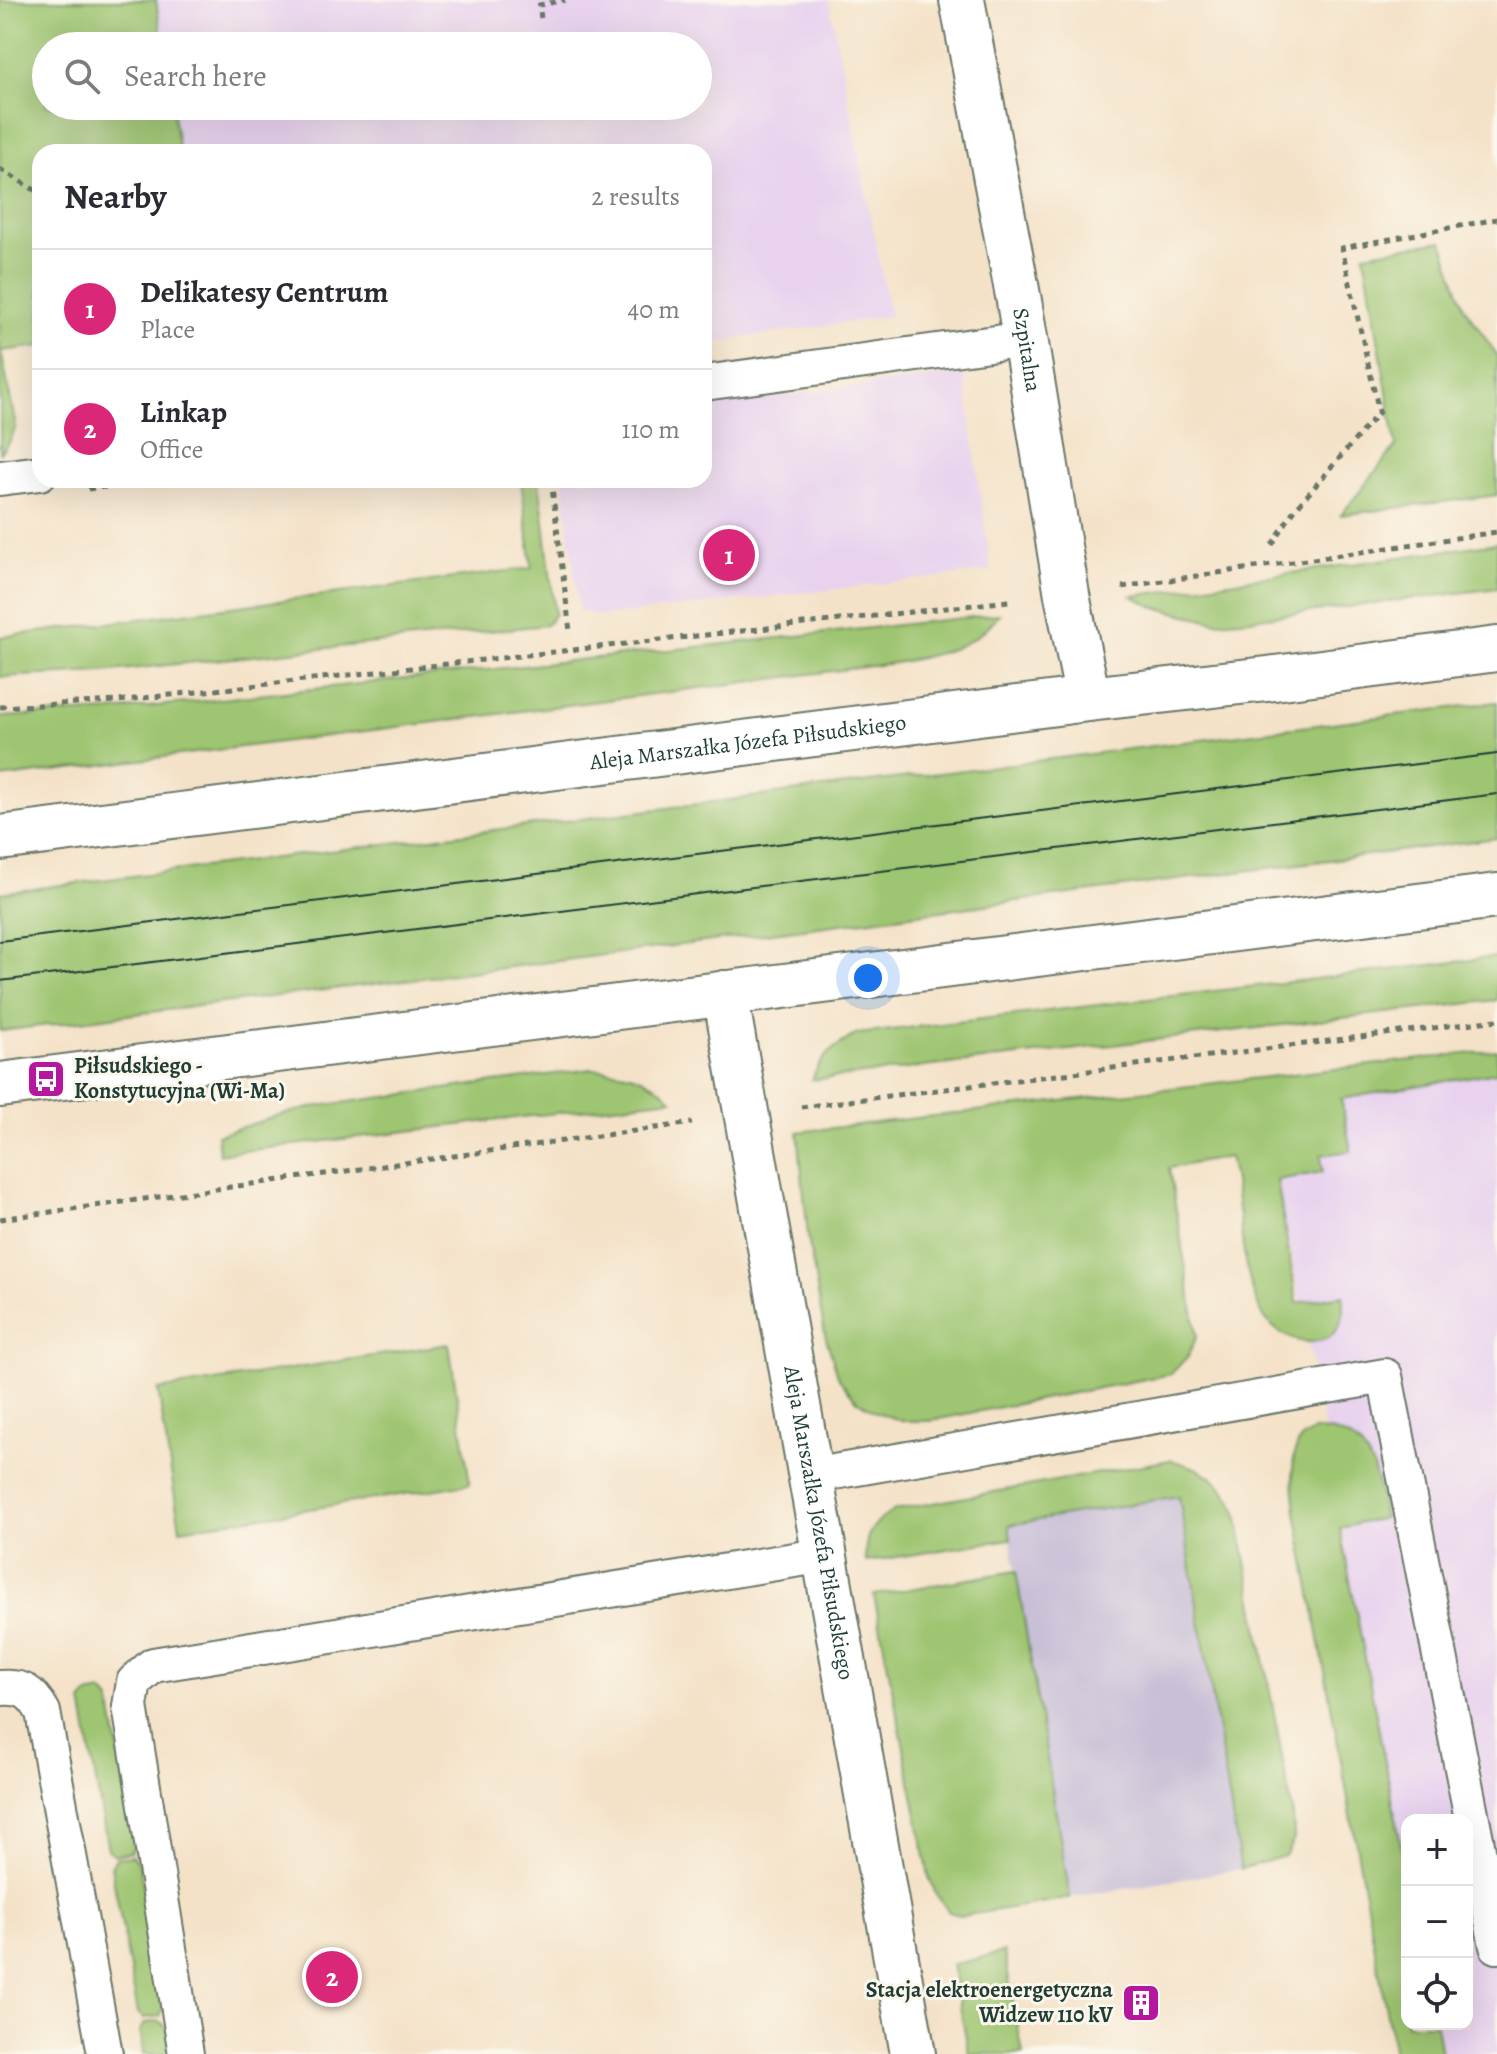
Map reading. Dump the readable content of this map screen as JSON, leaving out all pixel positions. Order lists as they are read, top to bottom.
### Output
{
  "streets": {
    "main road": ["Szpitalna", "Aleja Marszałka Józefa Piłsudskiego"]
  },
  "crossings": [
    ["Szpitalna", "Aleja Marszałka Józefa Piłsudskiego"]
  ],
  "places": {
    "bus stop": ["Piłsudskiego - Konstytucyjna (Wi-Ma)"],
    "building": ["Stacja elektroenergetyczna Widzew 110 kV"]
  },
  "page": {
    "search": "Search here",
    "heading": ["Nearby", "2 results"],
    "list": [
      {
        "mark": "1",
        "name": "Delikatesy Centrum",
        "note": "Place",
        "value": "40 m"
      },
      {
        "mark": "2",
        "name": "Linkap",
        "note": "Office",
        "value": "110 m"
      }
    ],
    "pins": ["1", "2"],
    "map_buttons": ["+", "−"]
  }
}
